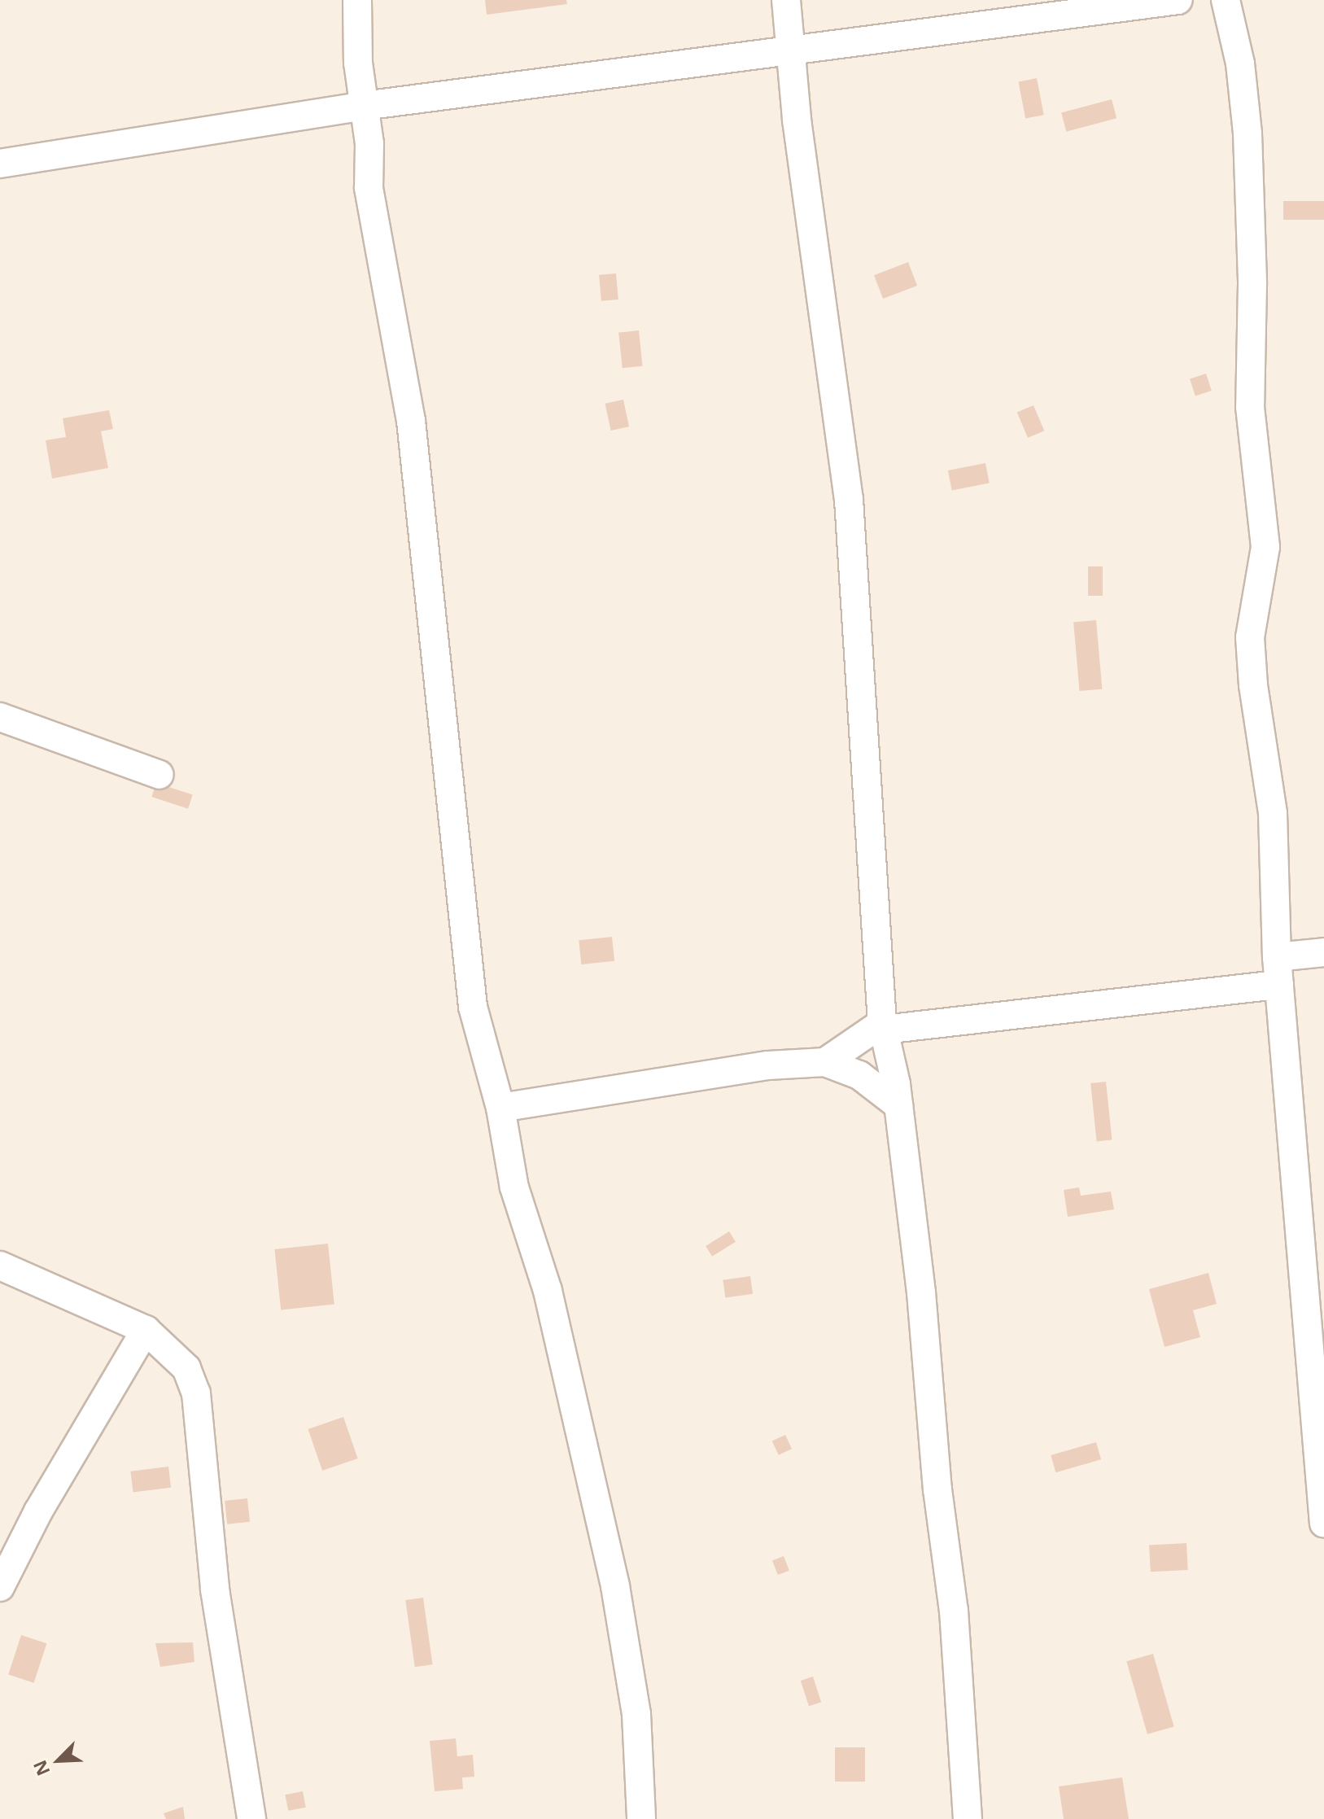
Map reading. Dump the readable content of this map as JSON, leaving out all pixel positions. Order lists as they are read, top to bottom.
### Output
{
  "north": "bottom left"
}
